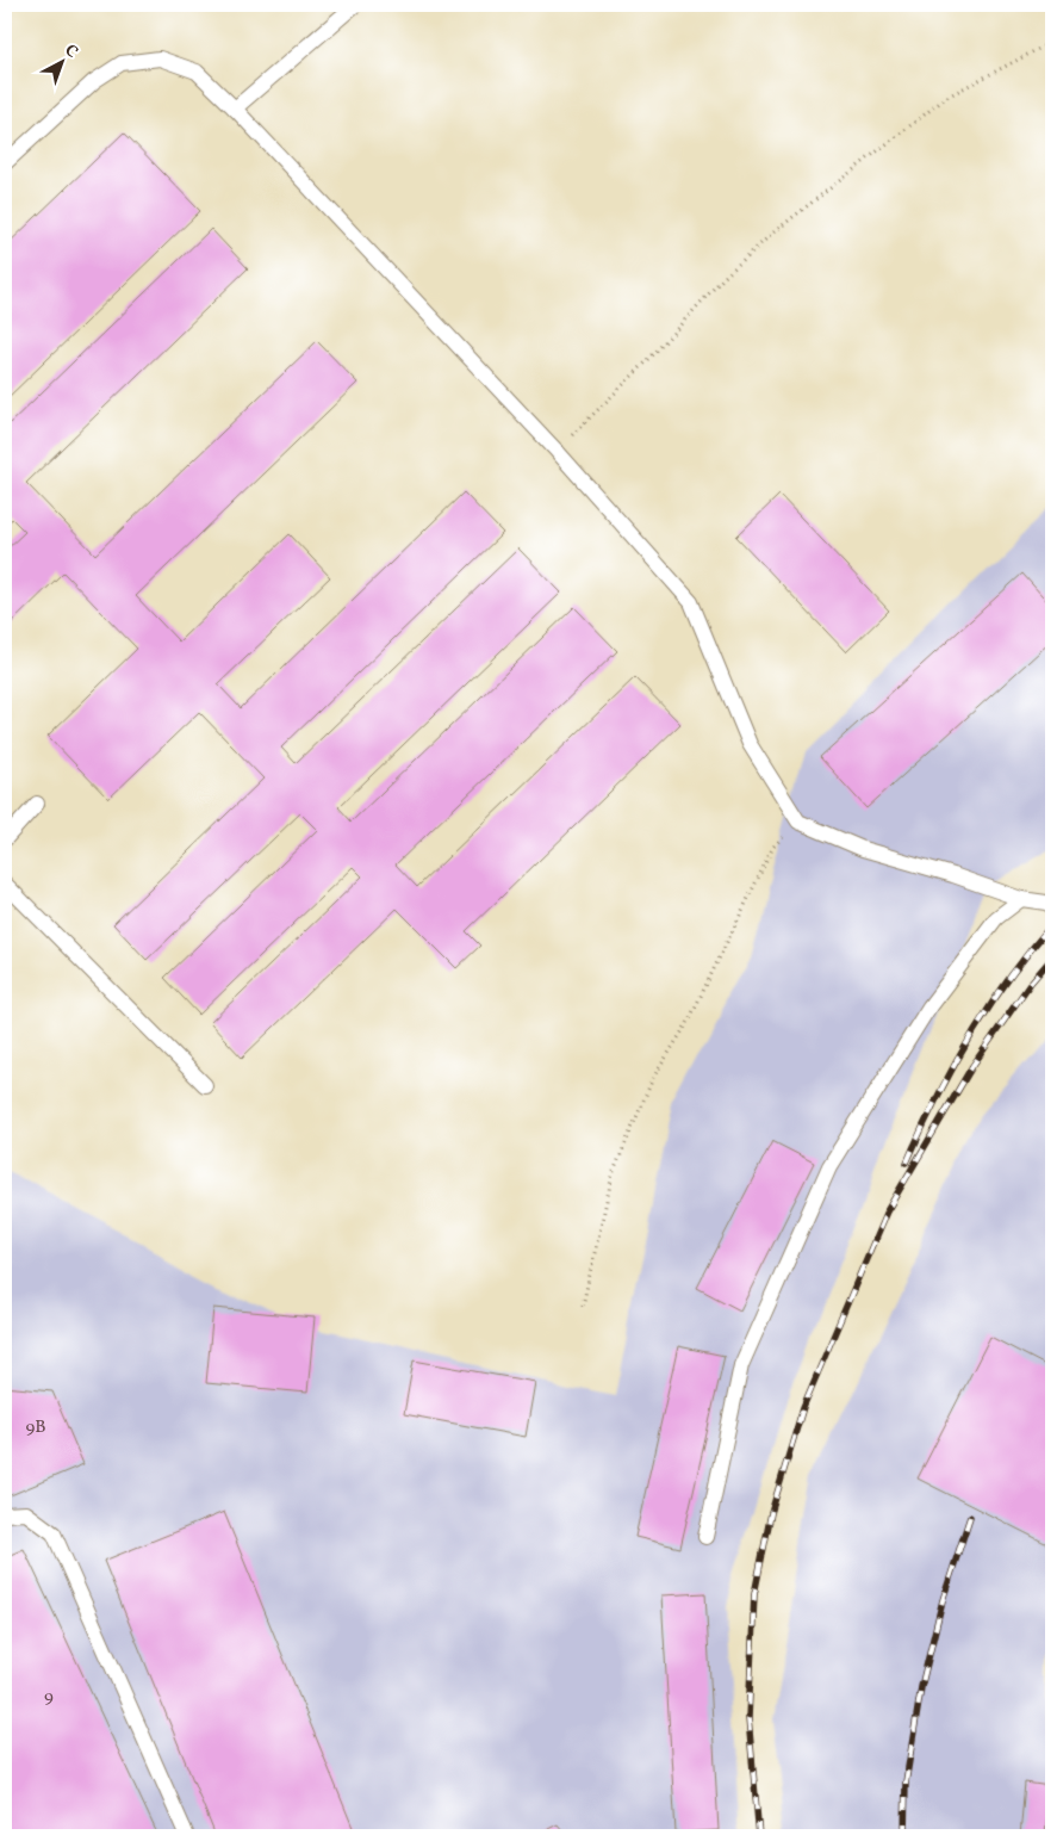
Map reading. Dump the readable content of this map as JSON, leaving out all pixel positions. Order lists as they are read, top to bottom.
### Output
{
  "house_numbers": ["9В", "9"],
  "north": "top right"
}
